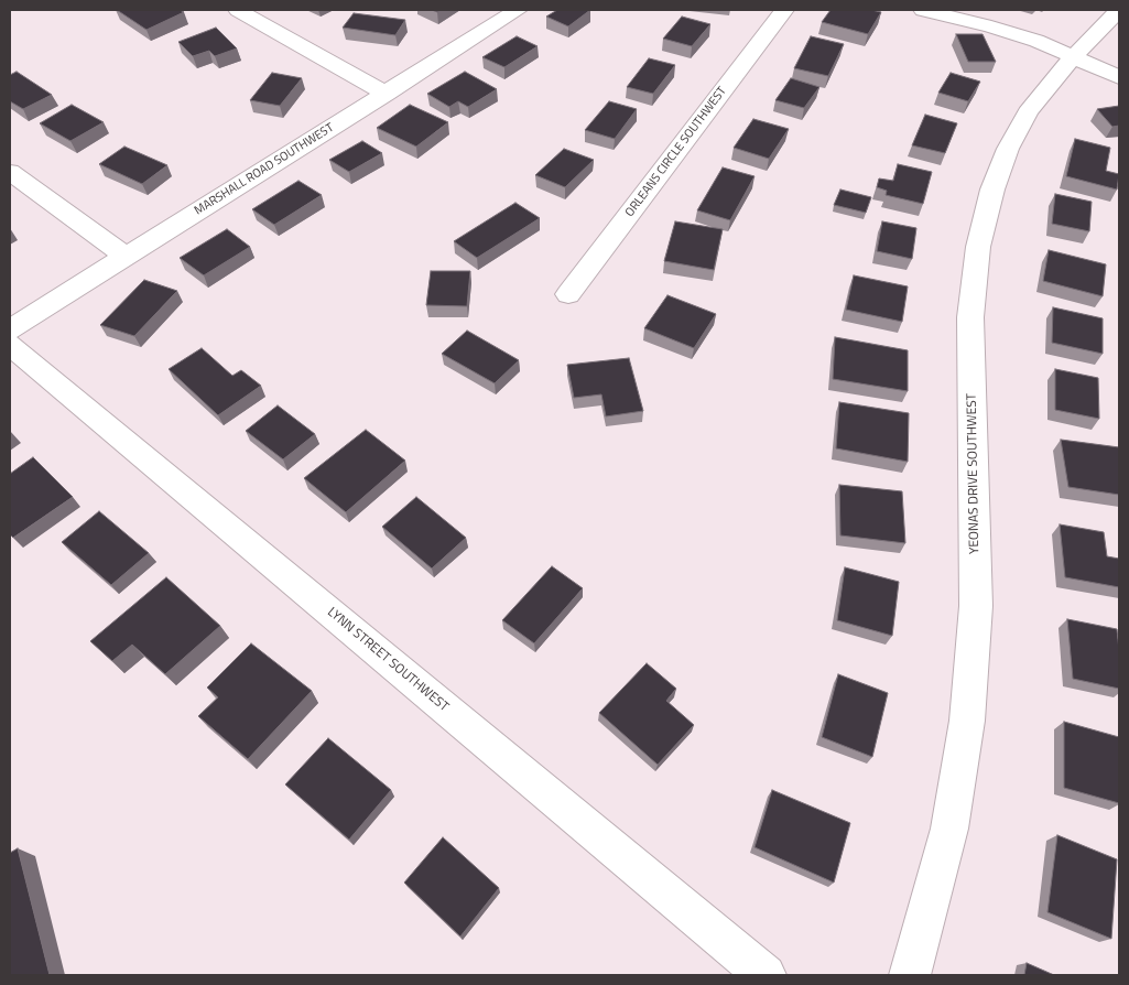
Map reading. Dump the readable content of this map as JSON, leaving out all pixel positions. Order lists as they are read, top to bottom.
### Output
{
  "streets": {
    "street": [
      "ORLEANS CIRCLE SOUTHWEST",
      "MARSHALL ROAD SOUTHWEST",
      "YEONAS DRIVE SOUTHWEST",
      "LYNN STREET SOUTHWEST"
    ]
  }
}
